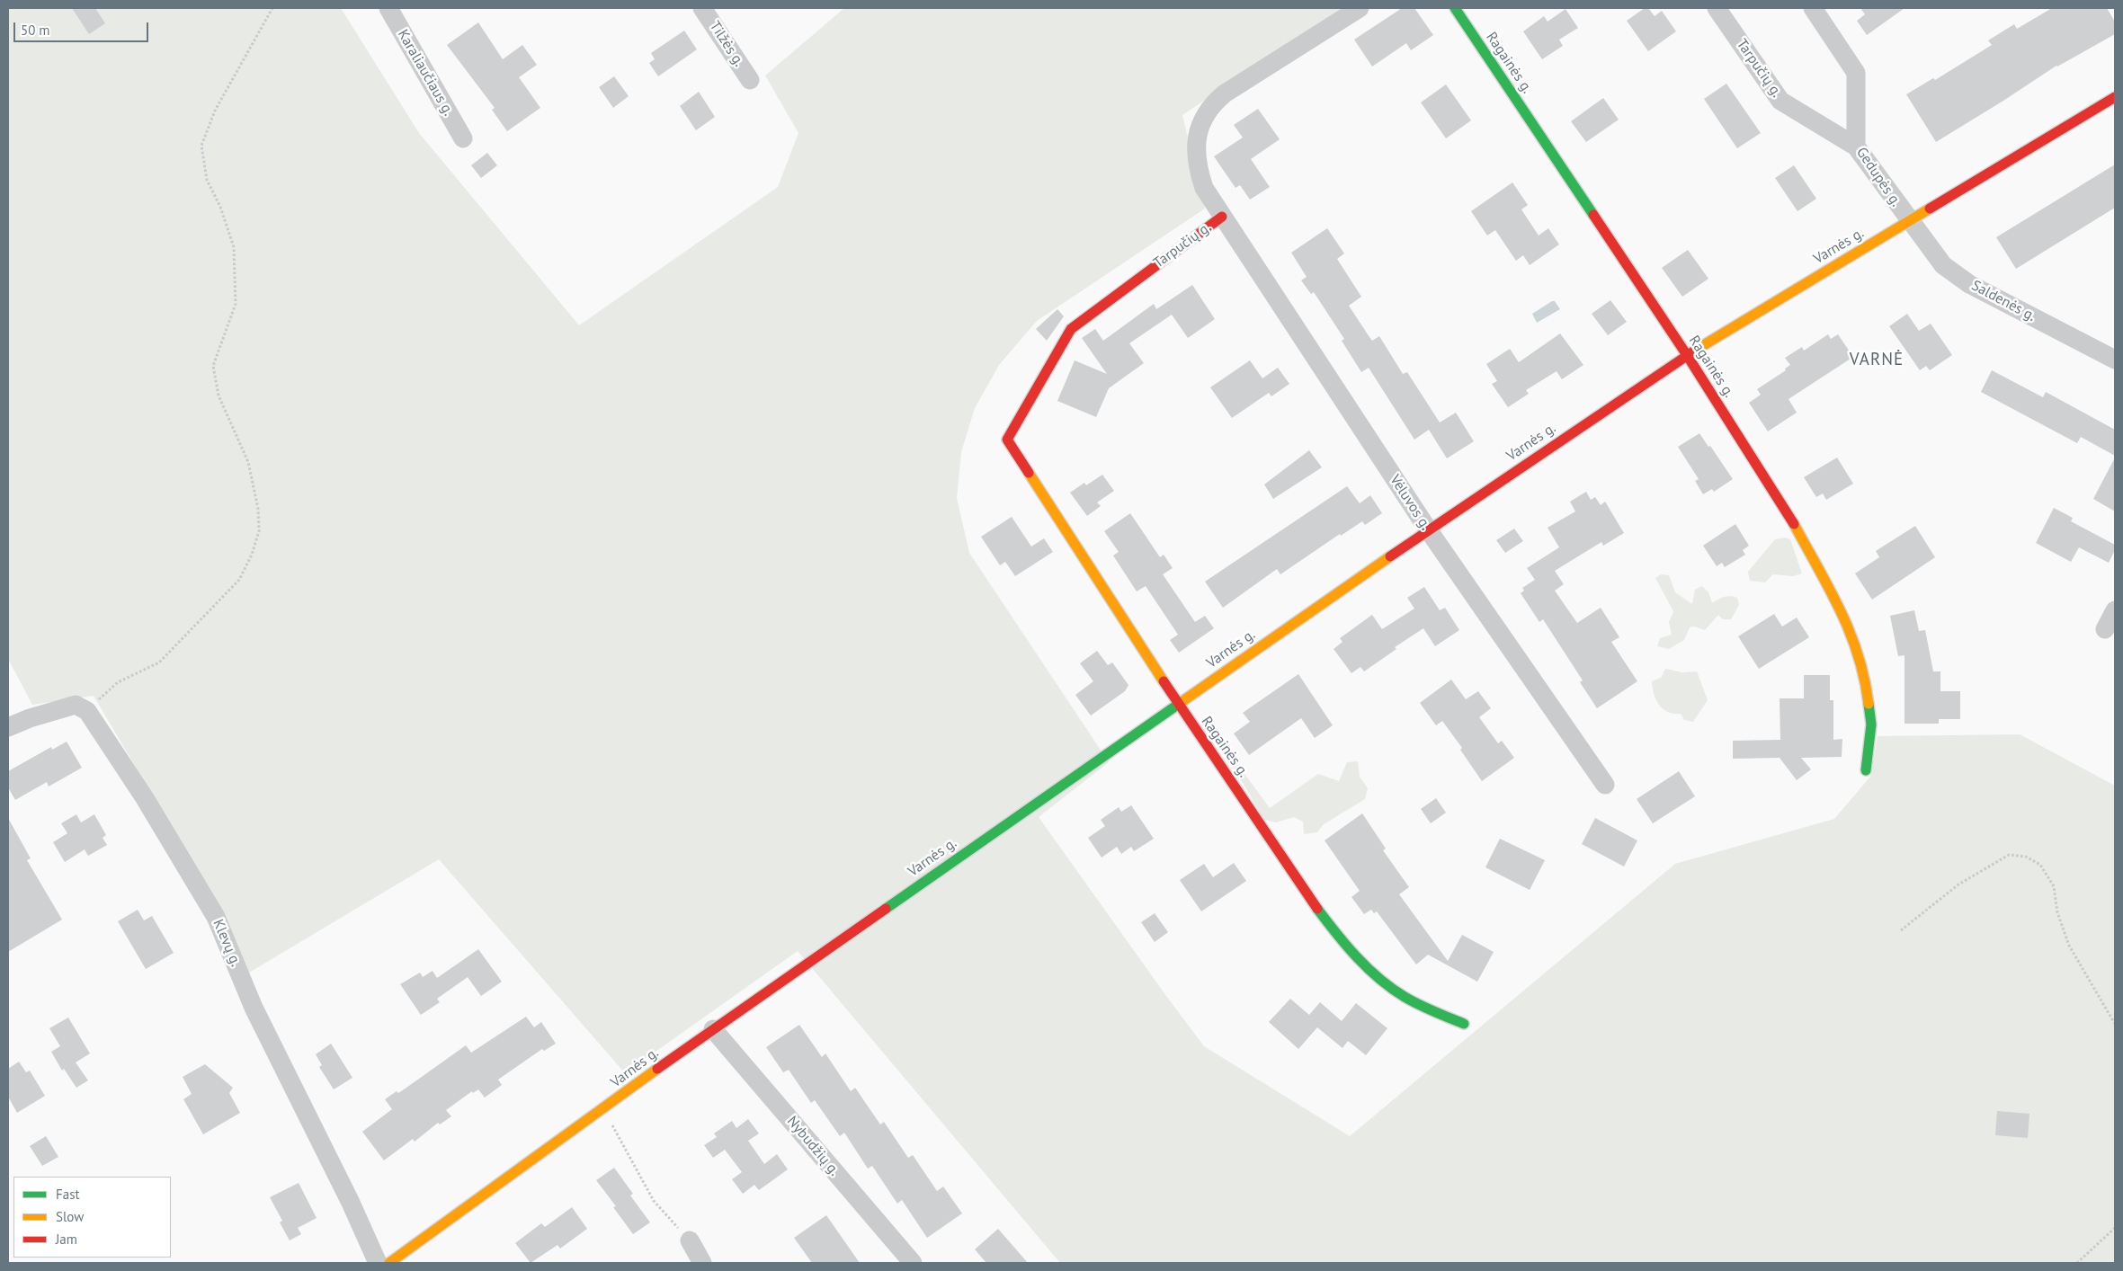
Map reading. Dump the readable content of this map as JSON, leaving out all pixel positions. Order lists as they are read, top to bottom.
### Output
{
  "streets": {
    "street": [
      "Tilžės g.",
      "Ragainės g.",
      "Tarpučių g.",
      "Karaliaučiaus g.",
      "Gedupės g.",
      "Varnės g.",
      "Saldenės g.",
      "Vėluvos g.",
      "Klevų g.",
      "Nybudžių g."
    ]
  },
  "crossings": [
    ["Ragainės g.", "Tarpučių g."],
    ["Ragainės g.", "Varnės g."],
    ["Tarpučių g.", "Gedupės g."],
    ["Tarpučių g.", "Vėluvos g."],
    ["Gedupės g.", "Varnės g."],
    ["Gedupės g.", "Saldenės g."],
    ["Varnės g.", "Saldenės g."],
    ["Varnės g.", "Vėluvos g."],
    ["Varnės g.", "Nybudžių g."]
  ],
  "districts": ["VARNĖ"],
  "legend": ["Fast", "Slow", "Jam"],
  "scale_bar": "50 m"
}
